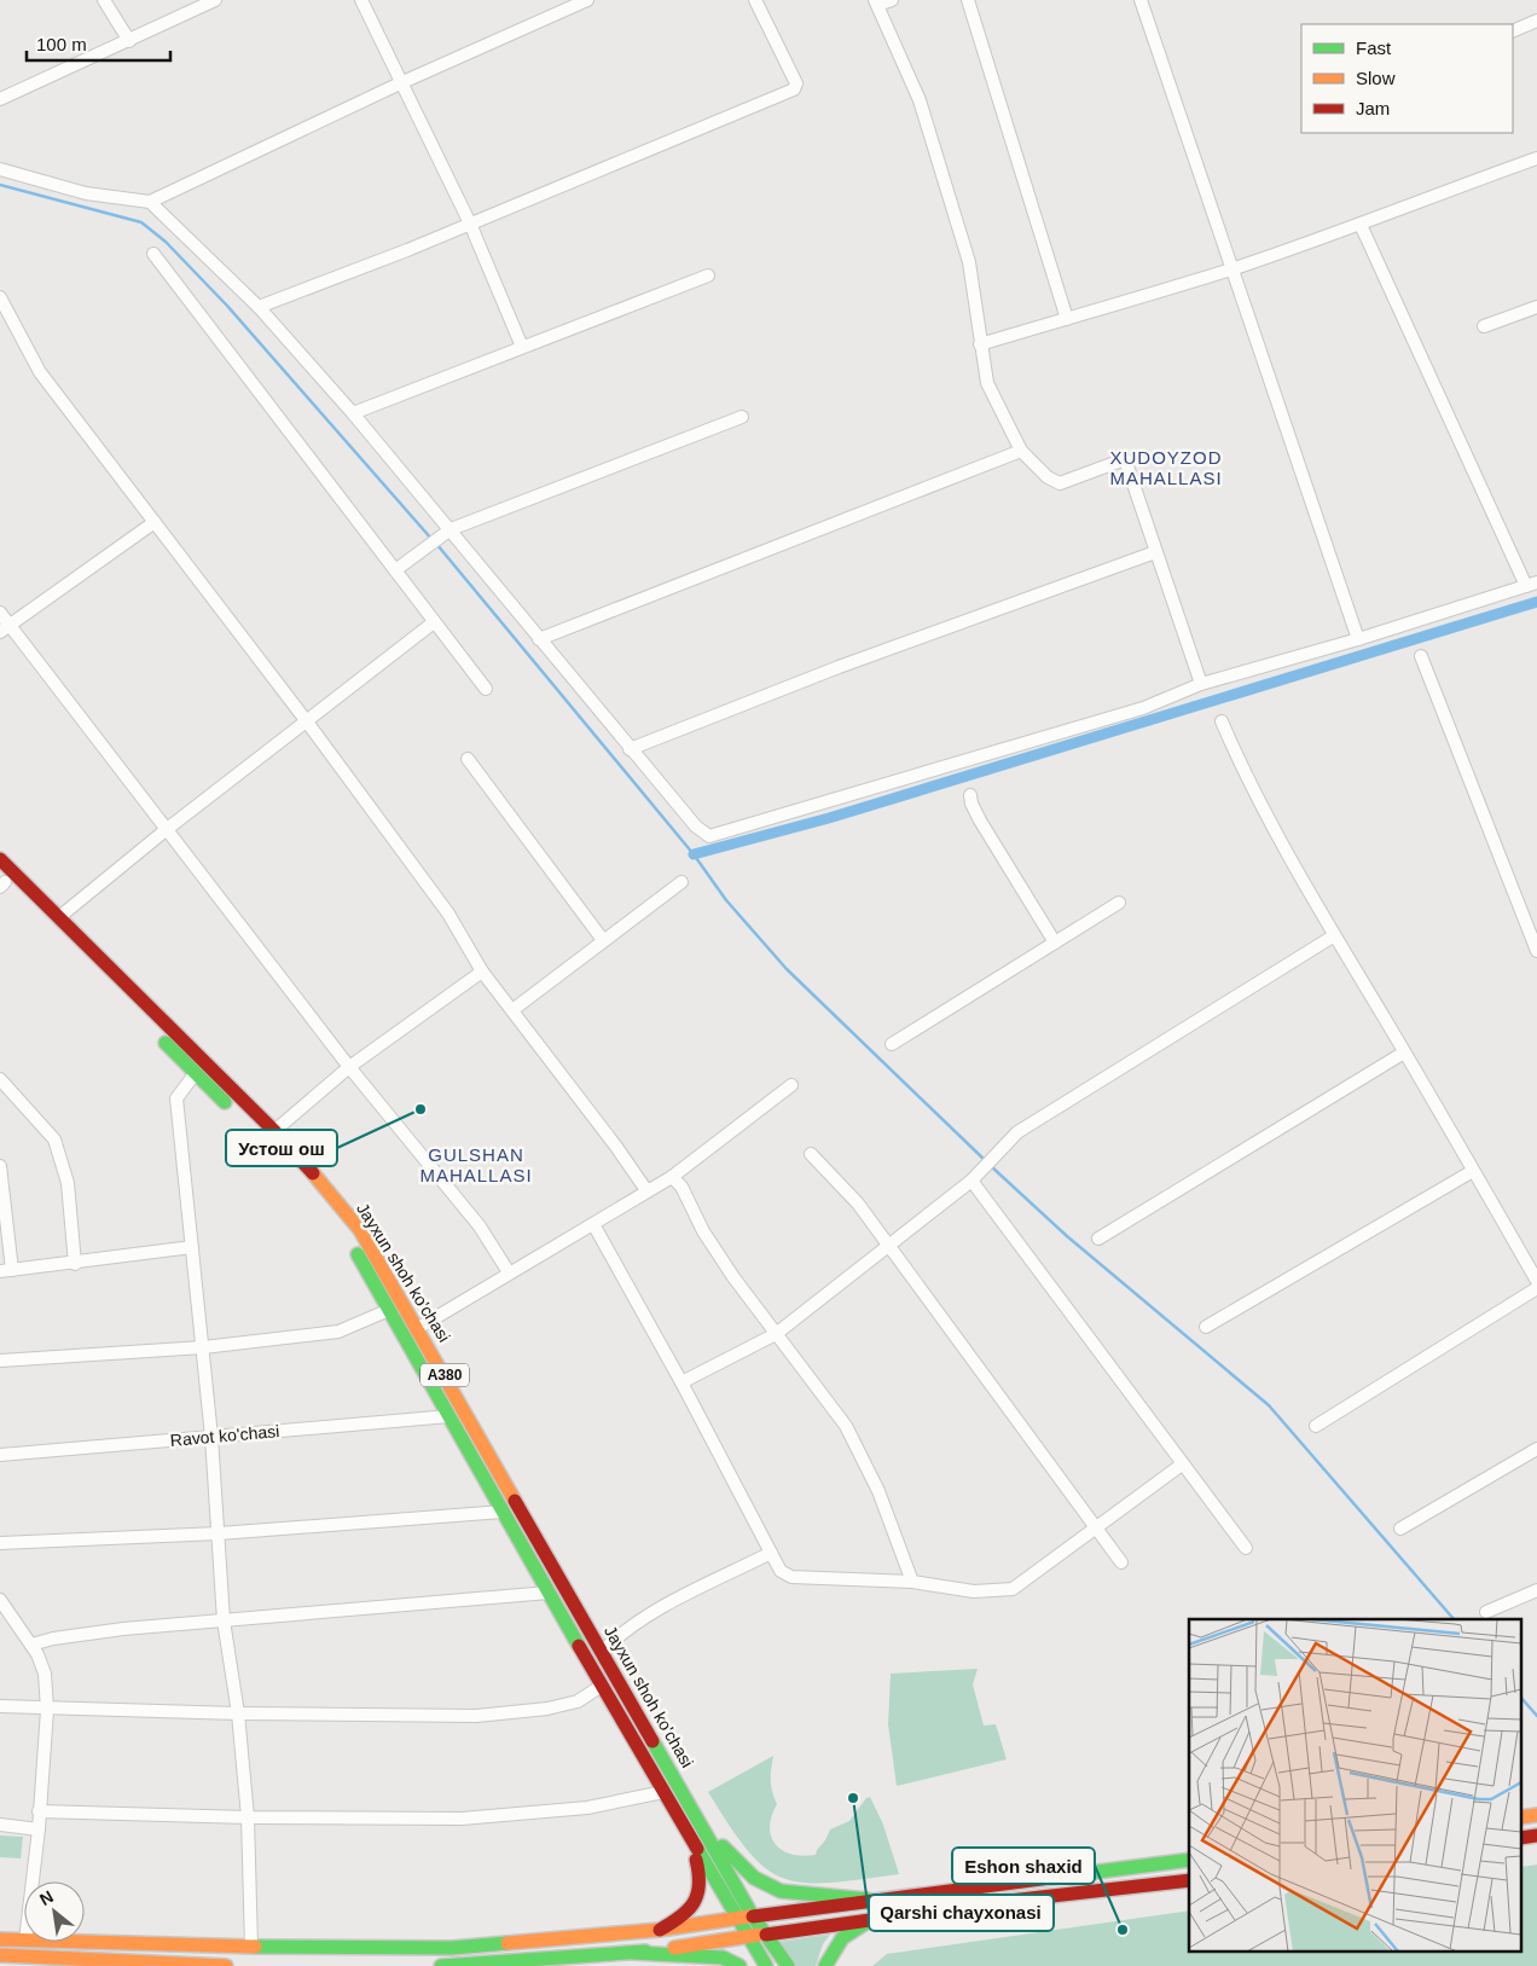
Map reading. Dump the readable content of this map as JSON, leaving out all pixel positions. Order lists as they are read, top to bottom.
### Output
{
  "streets": {
    "main road": ["Jayxun shoh ko'chasi", "A380"],
    "street": ["Ravot ko'chasi"]
  },
  "crossings": [
    ["Jayxun shoh ko'chasi", "Ravot ko'chasi"]
  ],
  "districts": ["XUDOYZOD MAHALLASI", "GULSHAN MAHALLASI"],
  "places": ["Устош ош", "Qarshi chayxonasi", "Eshon shaxid"],
  "legend": ["Fast", "Slow", "Jam"],
  "scale_bar": "100 m",
  "north": "top left"
}
